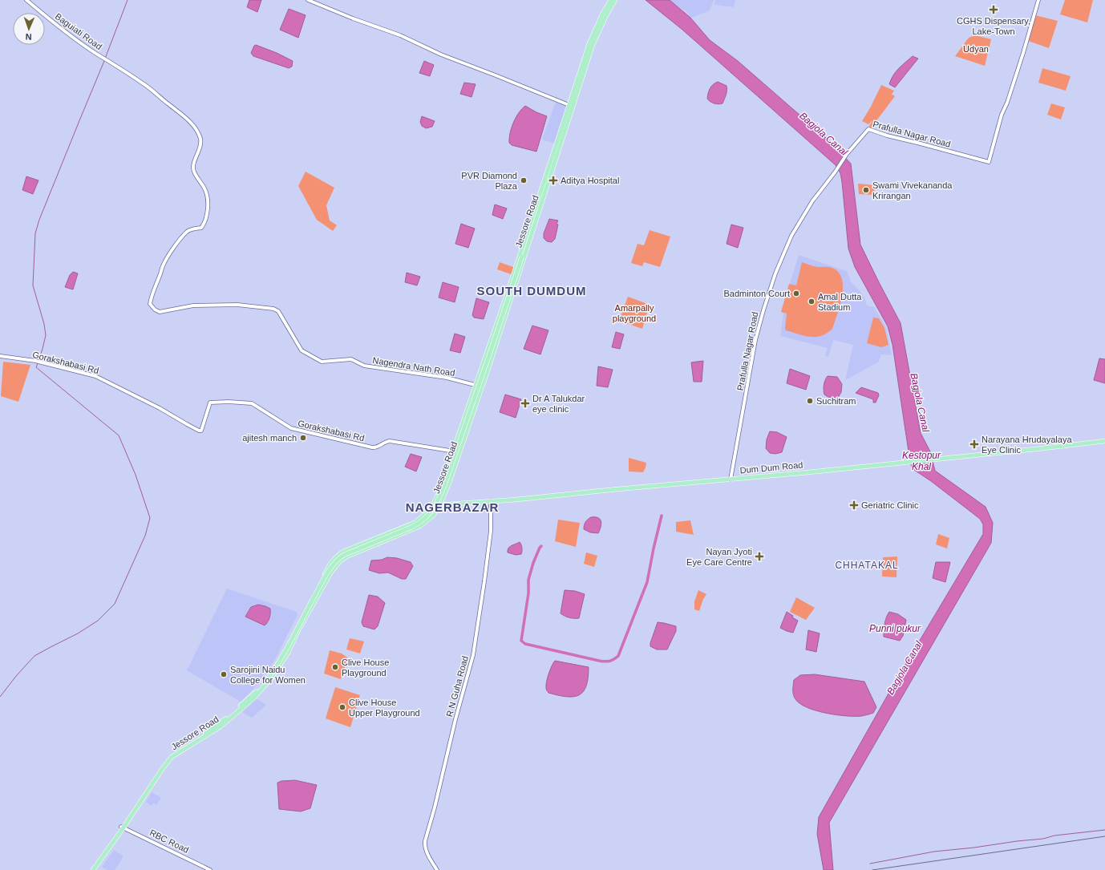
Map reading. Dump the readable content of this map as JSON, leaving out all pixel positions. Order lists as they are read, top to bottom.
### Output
{
  "streets": {
    "main road": ["Jessore Road", "Dum Dum Road"],
    "street": [
      "Baguiati Road",
      "Prafulla Nagar Road",
      "Gorakshabasi Rd",
      "Nagendra Nath Road",
      "R N Guha Road",
      "RBC Road"
    ]
  },
  "crossings": [
    ["Baguiati Road", "Nagendra Nath Road"],
    ["Prafulla Nagar Road", "Dum Dum Road"],
    ["Jessore Road", "Gorakshabasi Rd"],
    ["Jessore Road", "Nagendra Nath Road"],
    ["Jessore Road", "Dum Dum Road"],
    ["Jessore Road", "RBC Road"],
    ["Dum Dum Road", "R N Guha Road"]
  ],
  "districts": ["SOUTH DUMDUM", "NAGERBAZAR", "CHHATAKAL"],
  "water": ["Bagjola Canal", "Kestopur Khal", "Punni pukur"],
  "parks": ["Udyan", "Amarpally playground"],
  "places": {
    "health": [
      "CGHS Dispensary, Lake-Town",
      "Aditya Hospital",
      "Dr A Talukdar eye clinic",
      "Narayana Hrudayalaya Eye Clinic",
      "Geriatric Clinic",
      "Nayan Jyoti Eye Care Centre"
    ],
    "other": [
      "PVR Diamond Plaza",
      "Swami Vivekananda Krirangan",
      "Badminton Court",
      "Amal Dutta Stadium",
      "Suchitram",
      "ajitesh manch",
      "Clive House Playground",
      "Sarojini Naidu College for Women",
      "Clive House Upper Playground"
    ]
  },
  "north": "bottom"
}
